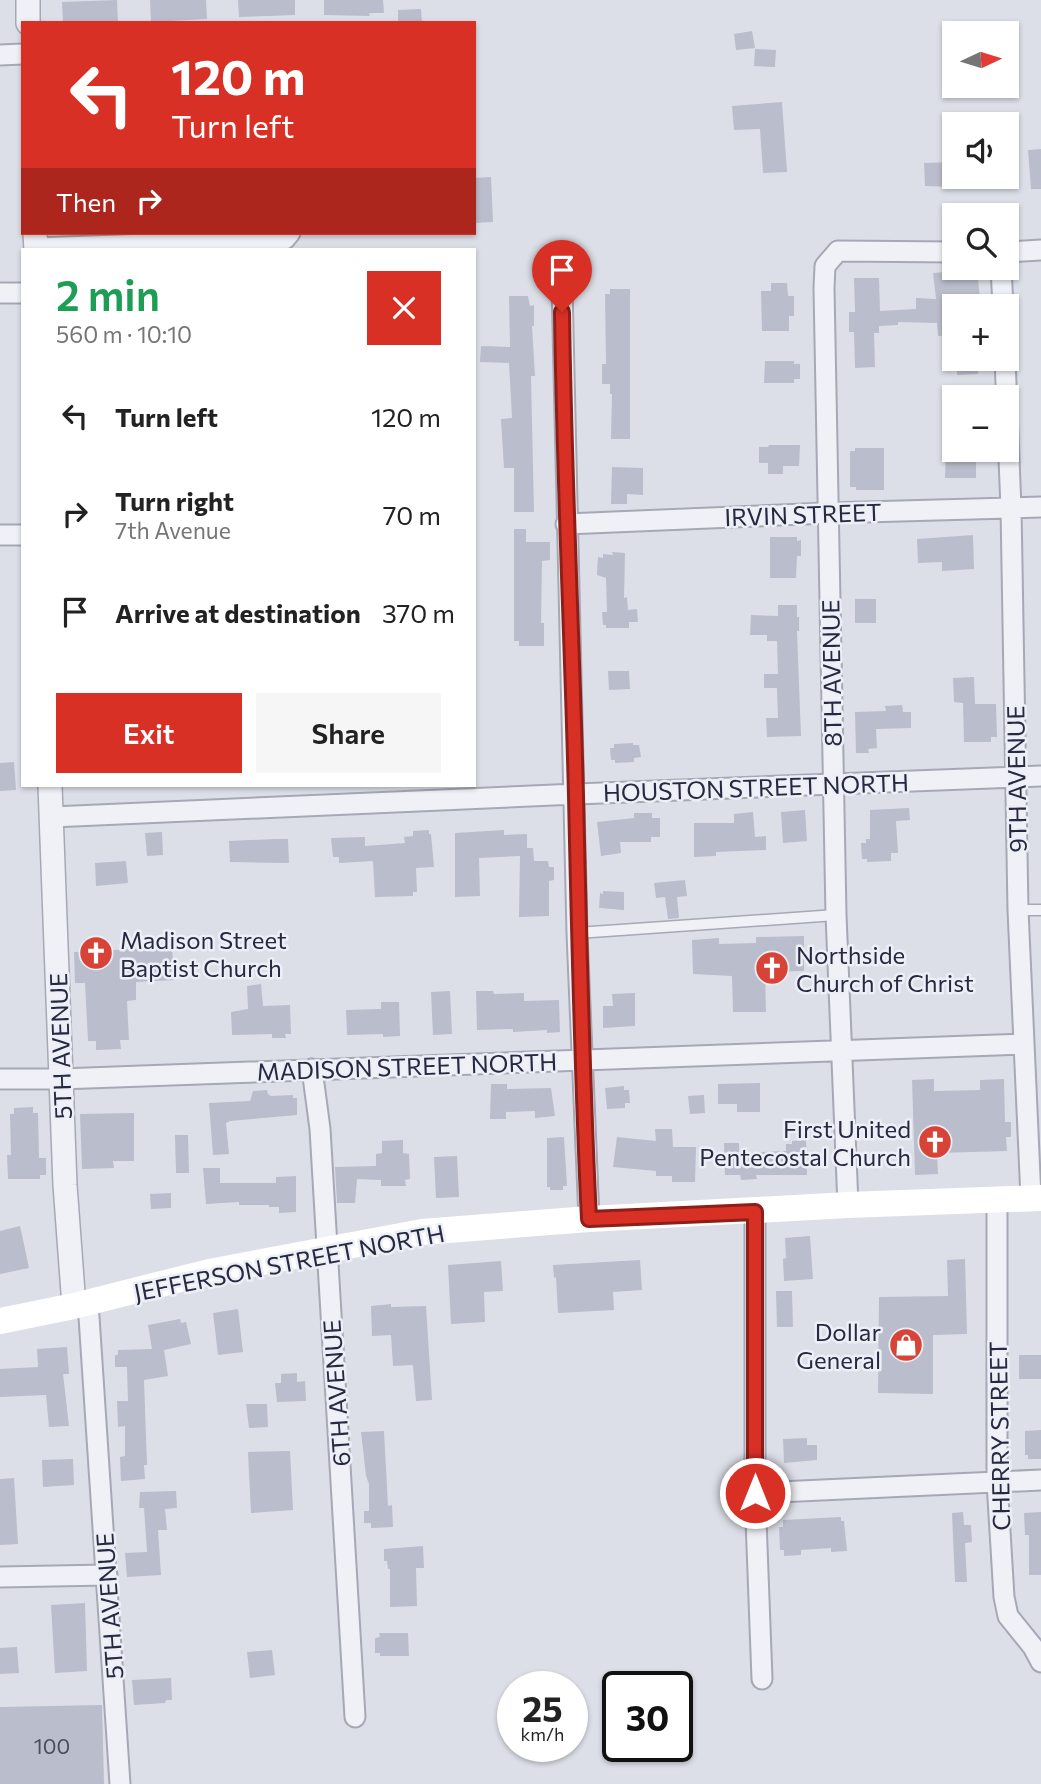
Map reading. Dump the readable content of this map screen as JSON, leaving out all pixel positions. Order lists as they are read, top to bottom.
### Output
{
  "streets": {
    "main road": ["JEFFERSON STREET NORTH"],
    "street": [
      "IRVIN STREET",
      "8TH AVENUE",
      "9TH AVENUE",
      "HOUSTON STREET NORTH",
      "5TH AVENUE",
      "MADISON STREET NORTH",
      "6TH AVENUE",
      "CHERRY STREET"
    ]
  },
  "crossings": [
    ["IRVIN STREET", "8TH AVENUE"],
    ["IRVIN STREET", "9TH AVENUE"],
    ["8TH AVENUE", "HOUSTON STREET NORTH"],
    ["8TH AVENUE", "MADISON STREET NORTH"],
    ["8TH AVENUE", "JEFFERSON STREET NORTH"],
    ["9TH AVENUE", "HOUSTON STREET NORTH"],
    ["9TH AVENUE", "MADISON STREET NORTH"],
    ["9TH AVENUE", "JEFFERSON STREET NORTH"],
    ["HOUSTON STREET NORTH", "5TH AVENUE"],
    ["5TH AVENUE", "MADISON STREET NORTH"],
    ["5TH AVENUE", "JEFFERSON STREET NORTH"],
    ["MADISON STREET NORTH", "6TH AVENUE"],
    ["JEFFERSON STREET NORTH", "6TH AVENUE"],
    ["JEFFERSON STREET NORTH", "CHERRY STREET"]
  ],
  "places": {
    "church": ["Madison Street Baptist Church", "Northside Church of Christ", "First United Pentecostal Church"],
    "shop": ["Dollar General"]
  },
  "house_numbers": ["100"],
  "north": "right",
  "page": {
    "map_buttons": ["+", "−"],
    "turn": ["120 m", "Turn left"],
    "then": "Then",
    "heading": ["2 min", "560 m · 10:10"],
    "list": [
      {
        "name": "Turn left",
        "value": "120 m"
      },
      {
        "name": "Turn right",
        "note": "7th Avenue",
        "value": "70 m"
      },
      {
        "name": "Arrive at destination",
        "value": "370 m"
      }
    ],
    "buttons": ["Exit", "Share"],
    "speed": "25 km/h",
    "limit": "30"
  }
}
